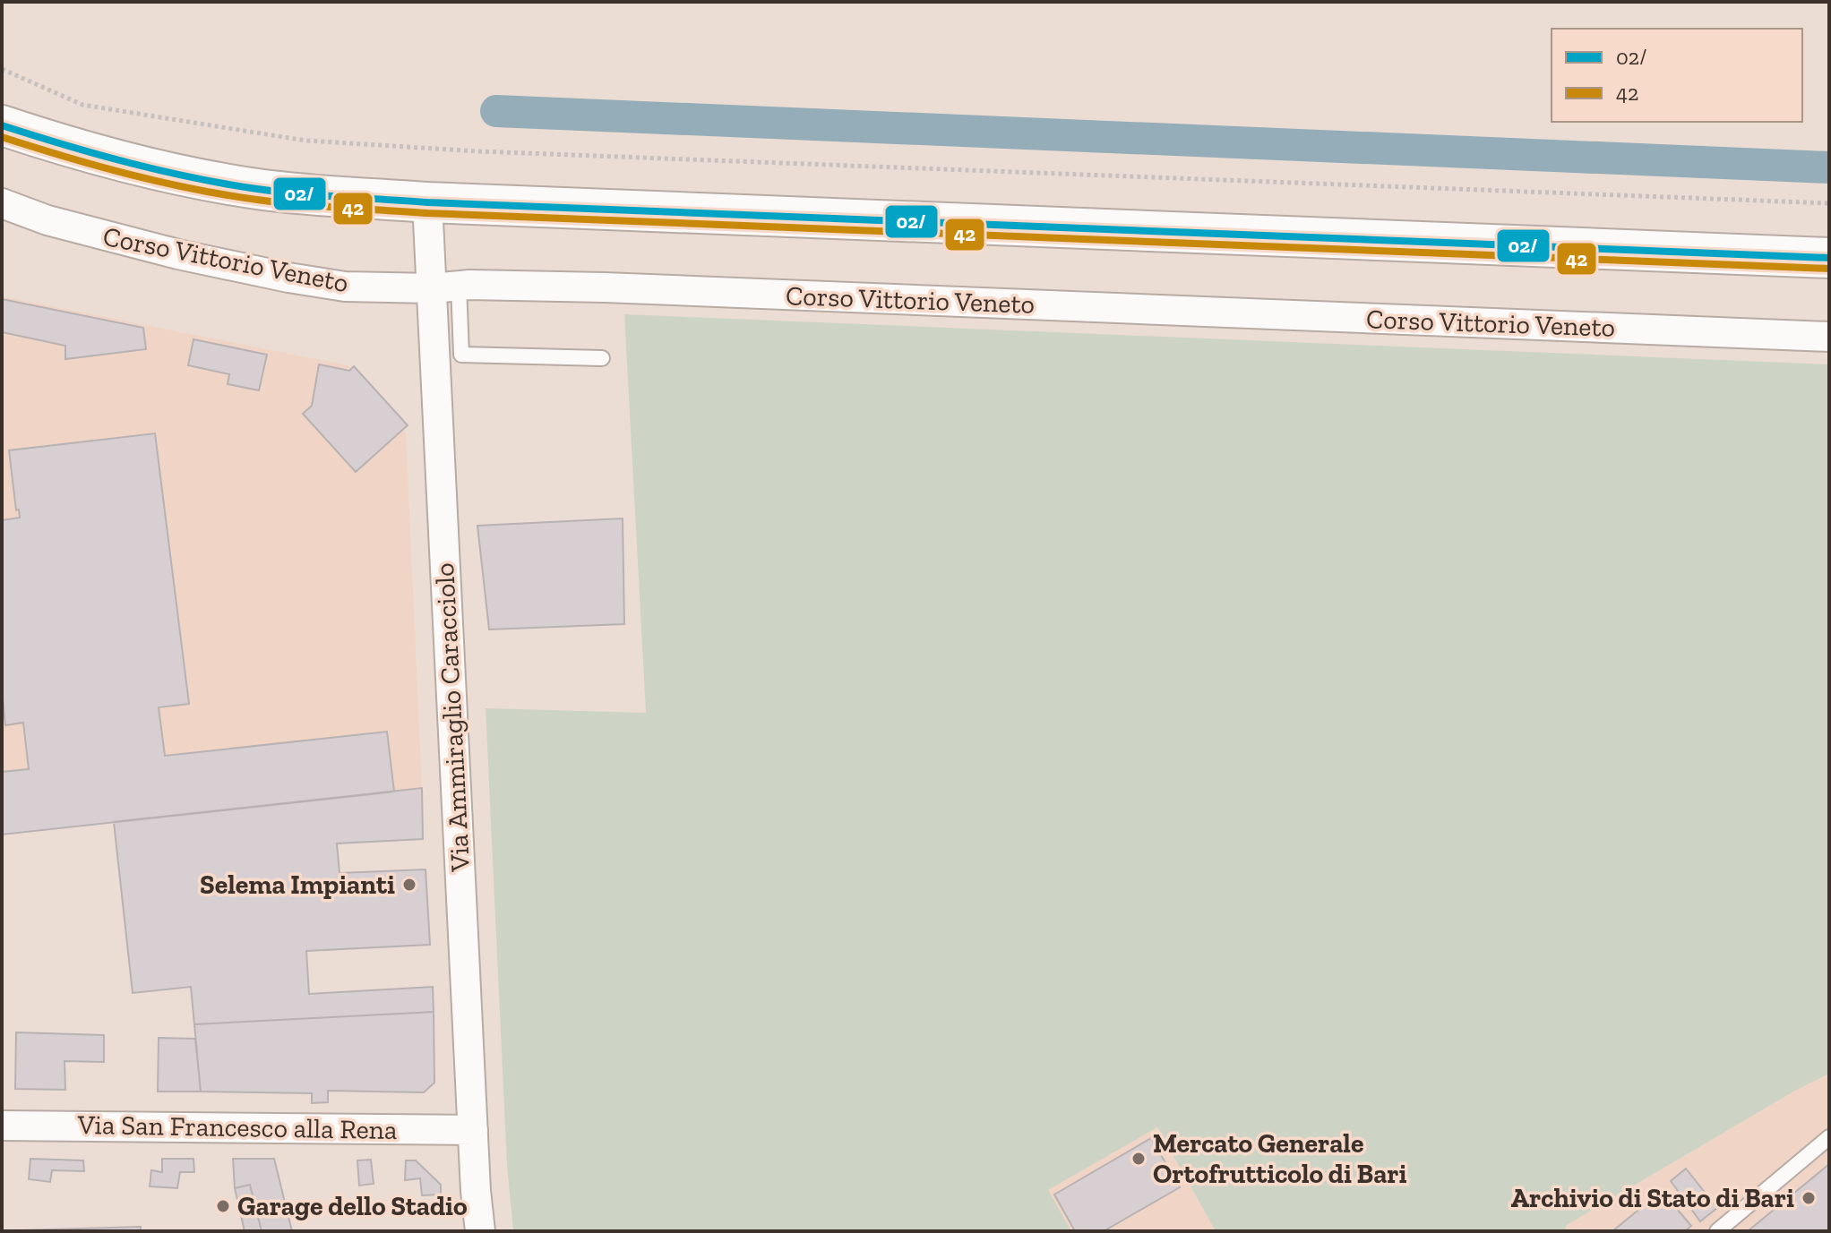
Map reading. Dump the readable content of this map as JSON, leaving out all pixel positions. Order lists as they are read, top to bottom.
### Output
{
  "streets": {
    "street": ["Corso Vittorio Veneto", "Via Ammiraglio Caracciolo", "Via San Francesco alla Rena"]
  },
  "crossings": [
    ["Corso Vittorio Veneto", "Via Ammiraglio Caracciolo"],
    ["Via Ammiraglio Caracciolo", "Via San Francesco alla Rena"]
  ],
  "places": [
    "Selema Impianti",
    "Mercato Generale Ortofrutticolo di Bari",
    "Archivio di Stato di Bari",
    "Garage dello Stadio"
  ],
  "lines": ["transit line 02/", "transit line 42"],
  "legend": ["02/", "42"]
}
